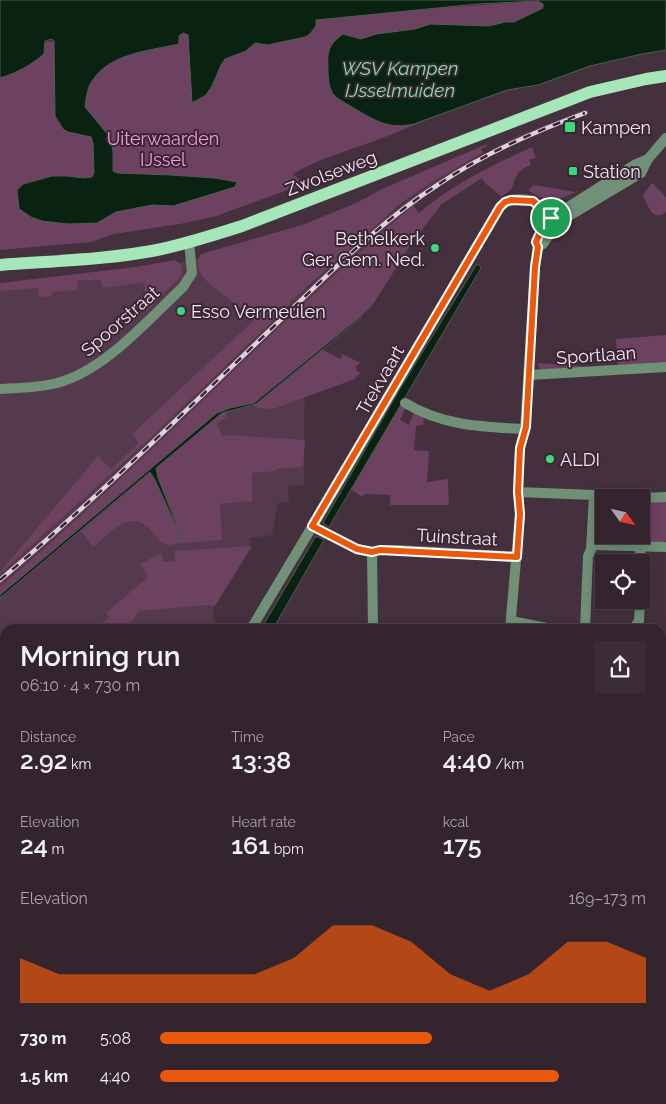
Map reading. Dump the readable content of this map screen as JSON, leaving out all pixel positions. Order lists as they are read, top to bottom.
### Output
{
  "streets": {
    "main road": ["Zwolseweg"],
    "street": [
      "Spoorstraat",
      "Sportlaan",
      "Trekvaart",
      "Tuinstraat"
    ]
  },
  "crossings": [
    ["Zwolseweg", "Spoorstraat"],
    ["Trekvaart", "Tuinstraat"]
  ],
  "water": ["WSV Kampen IJsselmuiden"],
  "parks": ["Uiterwaarden IJssel"],
  "places": {
    "transit": ["Kampen", "Station"],
    "other": ["Bethelkerk Ger. Gem. Ned.", "Esso Vermeulen", "ALDI"]
  },
  "north": "bottom right",
  "page": {
    "heading": ["Morning run", "06:10 · 4 × 730 m"],
    "stats": [
      ["Distance", "2.92 km"],
      ["Time", "13:38"],
      ["Pace", "4:40 /km"],
      ["Elevation", "24 m"],
      ["Heart rate", "161 bpm"],
      ["kcal", "175"]
    ],
    "chart": ["Elevation", "169–173 m"],
    "list": [
      {
        "name": "730 m",
        "note": "5:08"
      },
      {
        "name": "1.5 km",
        "note": "4:40"
      }
    ]
  }
}
